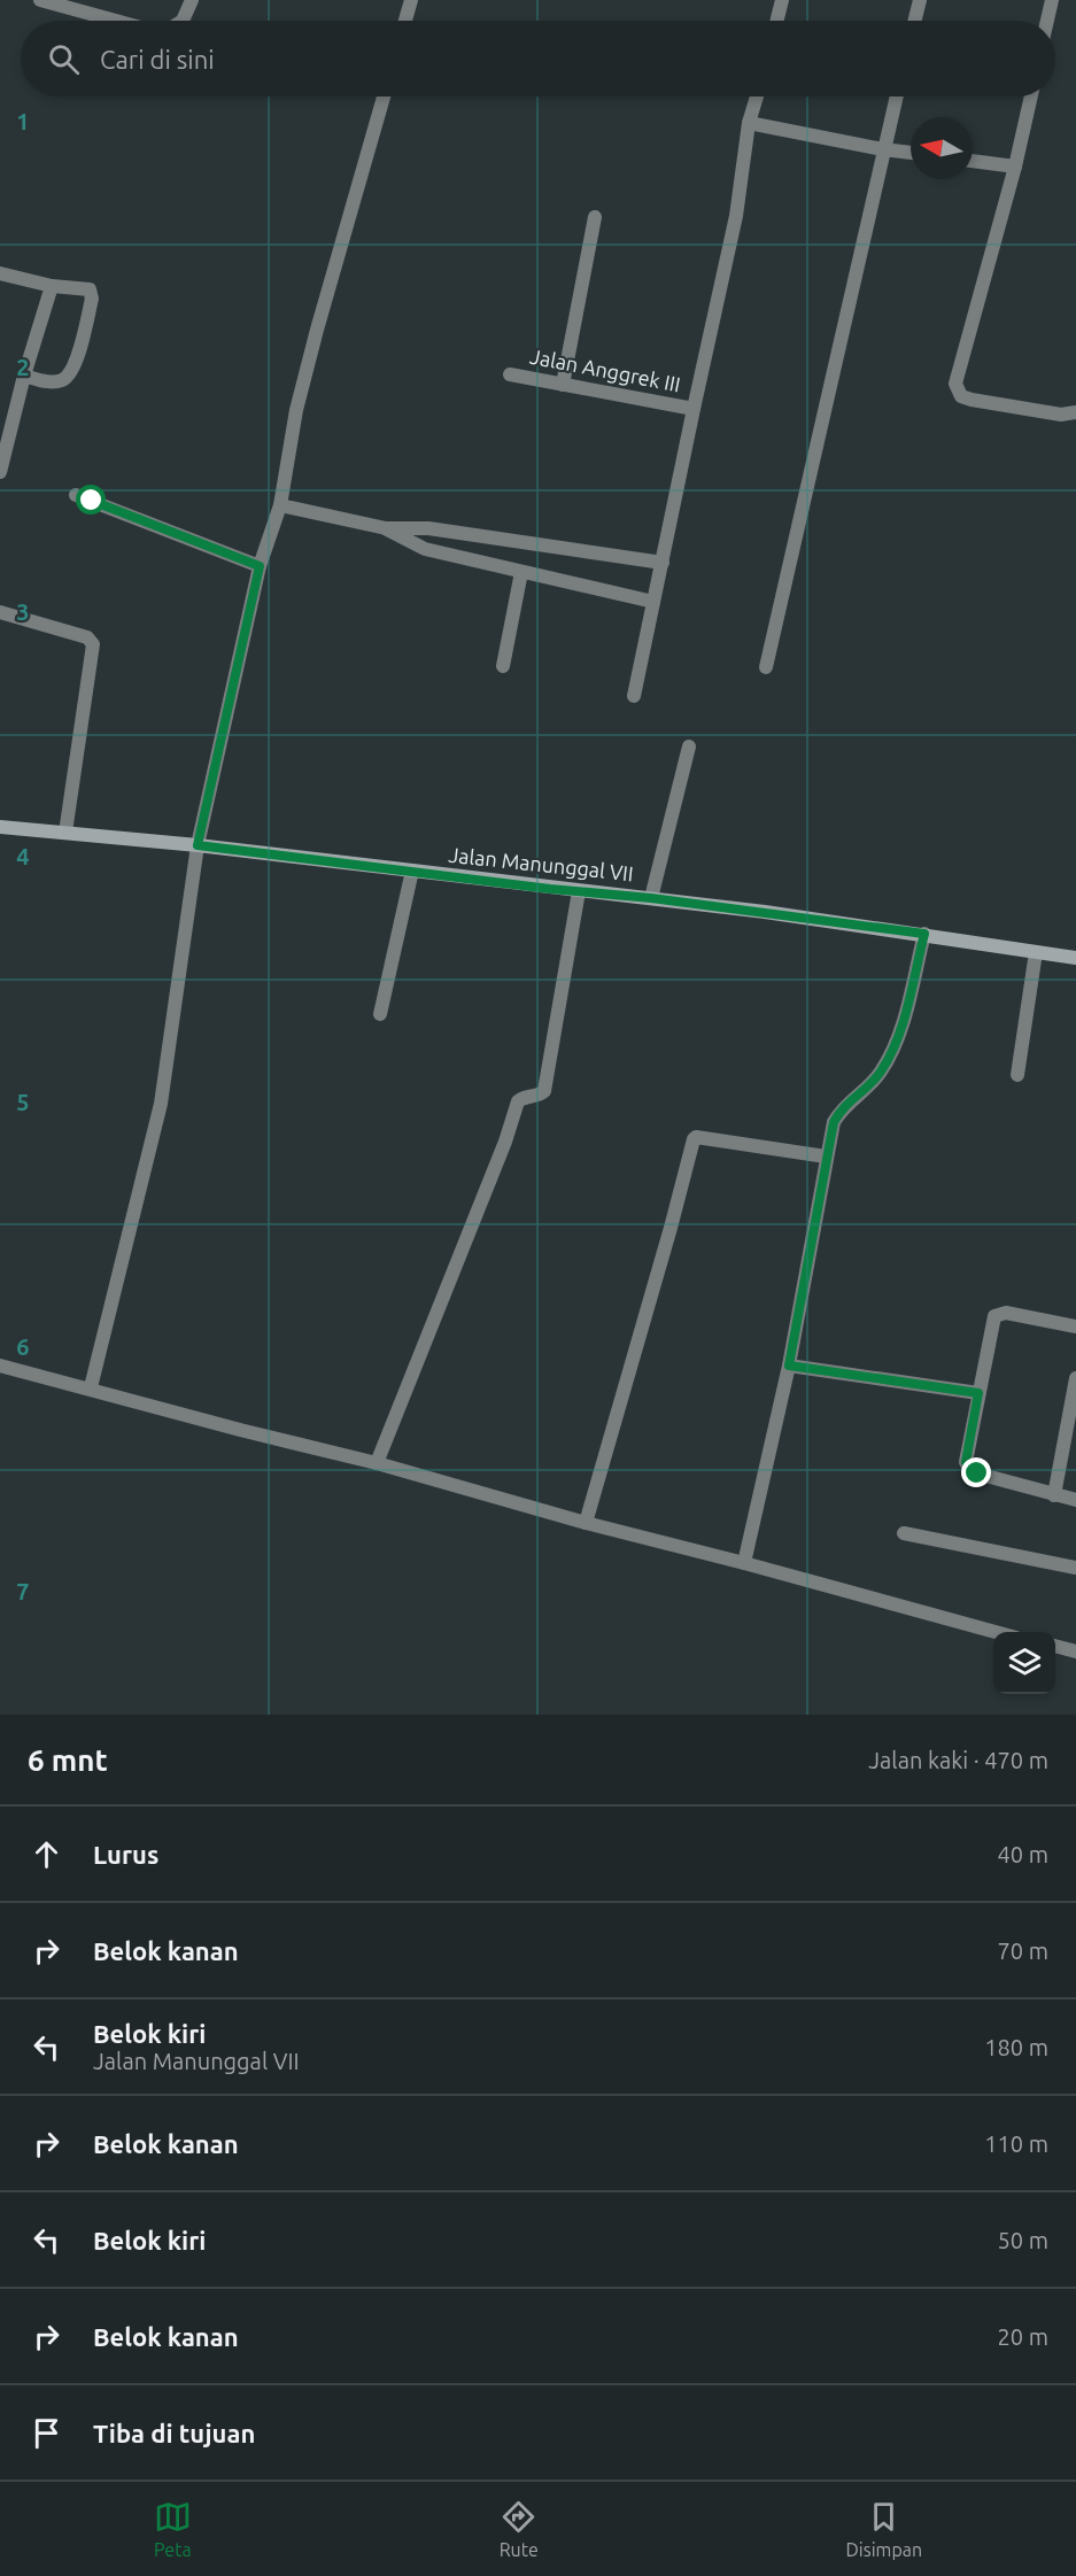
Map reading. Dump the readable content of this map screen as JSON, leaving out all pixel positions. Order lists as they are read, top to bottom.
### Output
{
  "streets": {
    "street": ["Jalan Anggrek III", "Jalan Manunggal VII"]
  },
  "north": "left",
  "page": {
    "search": "Cari di sini",
    "heading": ["6 mnt", "Jalan kaki · 470 m"],
    "list": [
      ["Lurus", "40 m"],
      ["Belok kanan", "70 m"],
      ["Belok kiri", "Jalan Manunggal VII", "180 m"],
      ["Belok kanan", "110 m"],
      ["Belok kiri", "50 m"],
      ["Belok kanan", "20 m"],
      "Tiba di tujuan"
    ],
    "nav": ["Peta", "Rute", "Disimpan"]
  },
  "grid": {
    "rows": [
      "1",
      "2",
      "3",
      "4",
      "5",
      "6",
      "7"
    ]
  }
}
